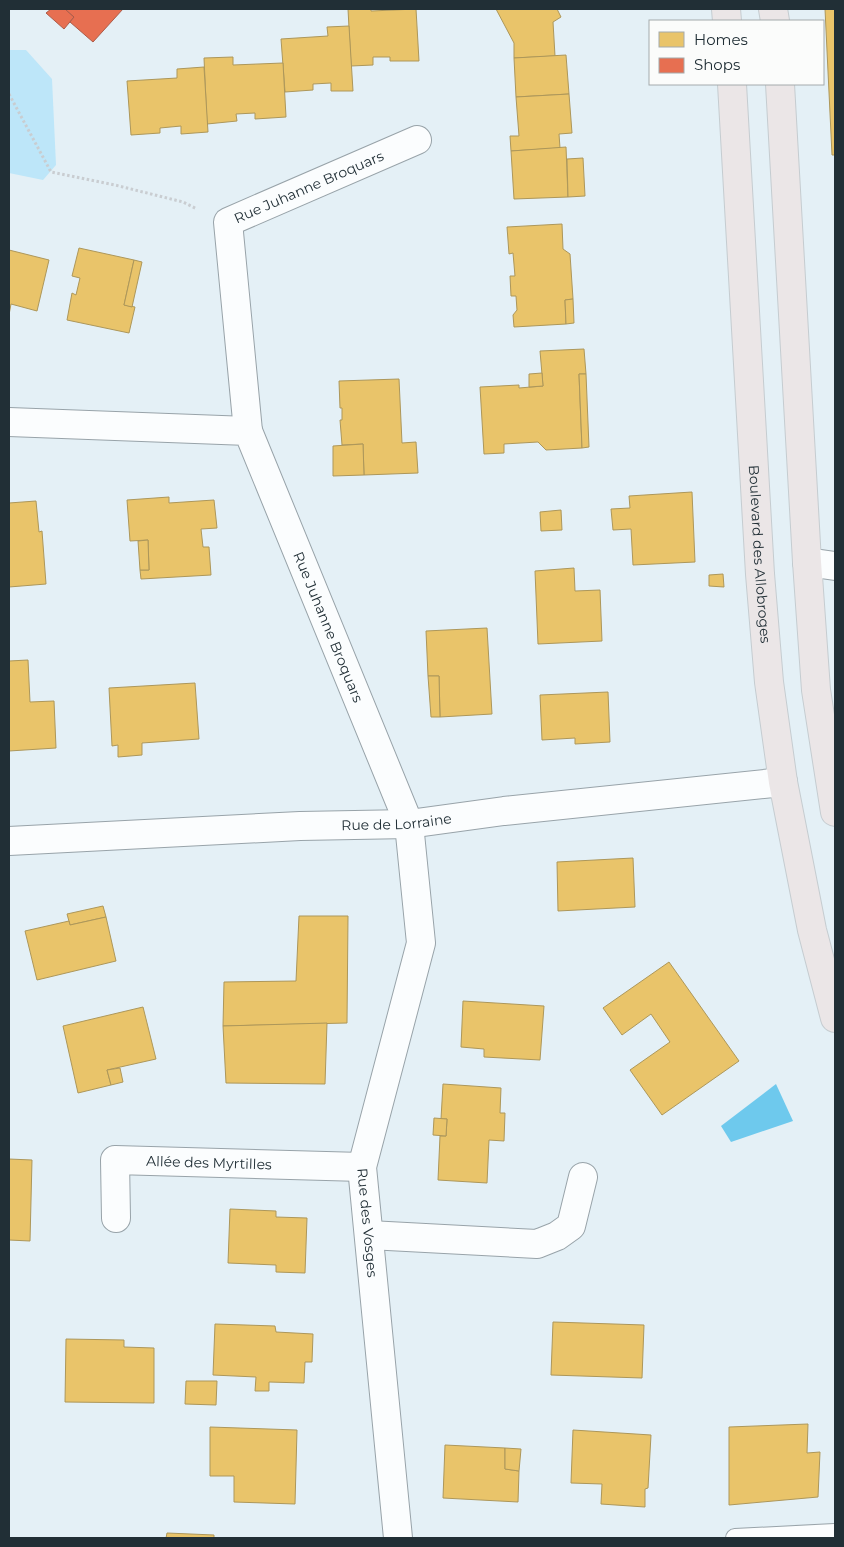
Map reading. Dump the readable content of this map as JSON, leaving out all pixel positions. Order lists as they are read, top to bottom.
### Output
{
  "streets": {
    "main road": ["Boulevard des Allobroges"],
    "street": [
      "Rue Juhanne Broquars",
      "Rue de Lorraine",
      "Allée des Myrtilles",
      "Rue des Vosges"
    ]
  },
  "crossings": [
    ["Rue Juhanne Broquars", "Rue de Lorraine"],
    ["Rue Juhanne Broquars", "Rue des Vosges"],
    ["Boulevard des Allobroges", "Rue de Lorraine"],
    ["Rue de Lorraine", "Rue des Vosges"],
    ["Allée des Myrtilles", "Rue des Vosges"]
  ],
  "legend": ["Homes", "Shops"]
}
